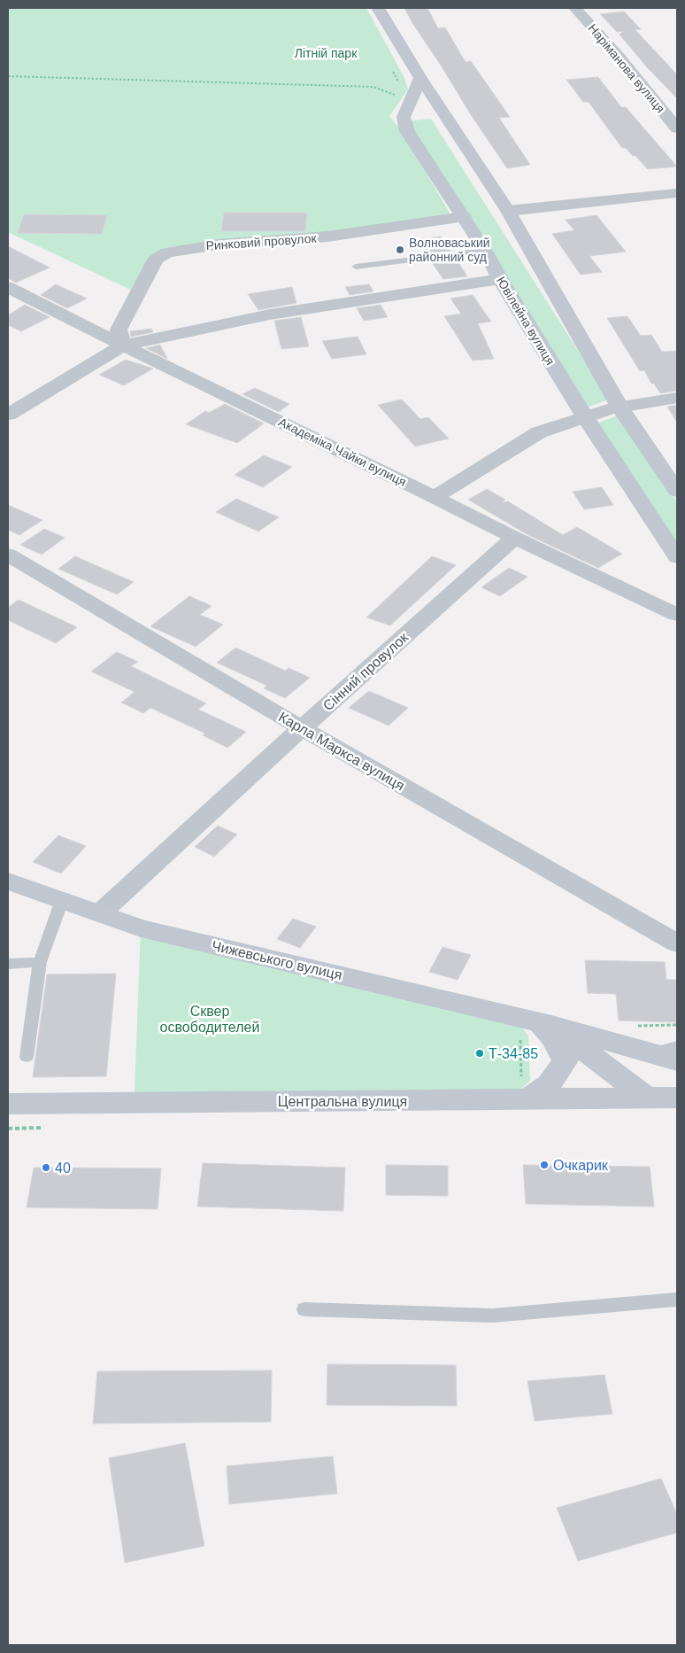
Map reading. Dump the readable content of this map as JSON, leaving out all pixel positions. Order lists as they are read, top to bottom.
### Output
{
  "streets": {
    "street": [
      "Наріманова вулиця",
      "Ринковий провулок",
      "Ювілейна вулиця",
      "Академіка Чайки вулиця",
      "Сінний провулок",
      "Карла Маркса вулиця",
      "Чижевського вулиця",
      "Центральна вулиця"
    ]
  },
  "crossings": [
    ["Ринковий провулок", "Ювілейна вулиця"],
    ["Ринковий провулок", "Академіка Чайки вулиця"],
    ["Академіка Чайки вулиця", "Сінний провулок"],
    ["Сінний провулок", "Карла Маркса вулиця"],
    ["Сінний провулок", "Чижевського вулиця"]
  ],
  "parks": ["Літній парк", "Сквер освободителей"],
  "places": [
    "Волноваський районний суд",
    "Т-34-85",
    "Очкарик",
    "40"
  ]
}
